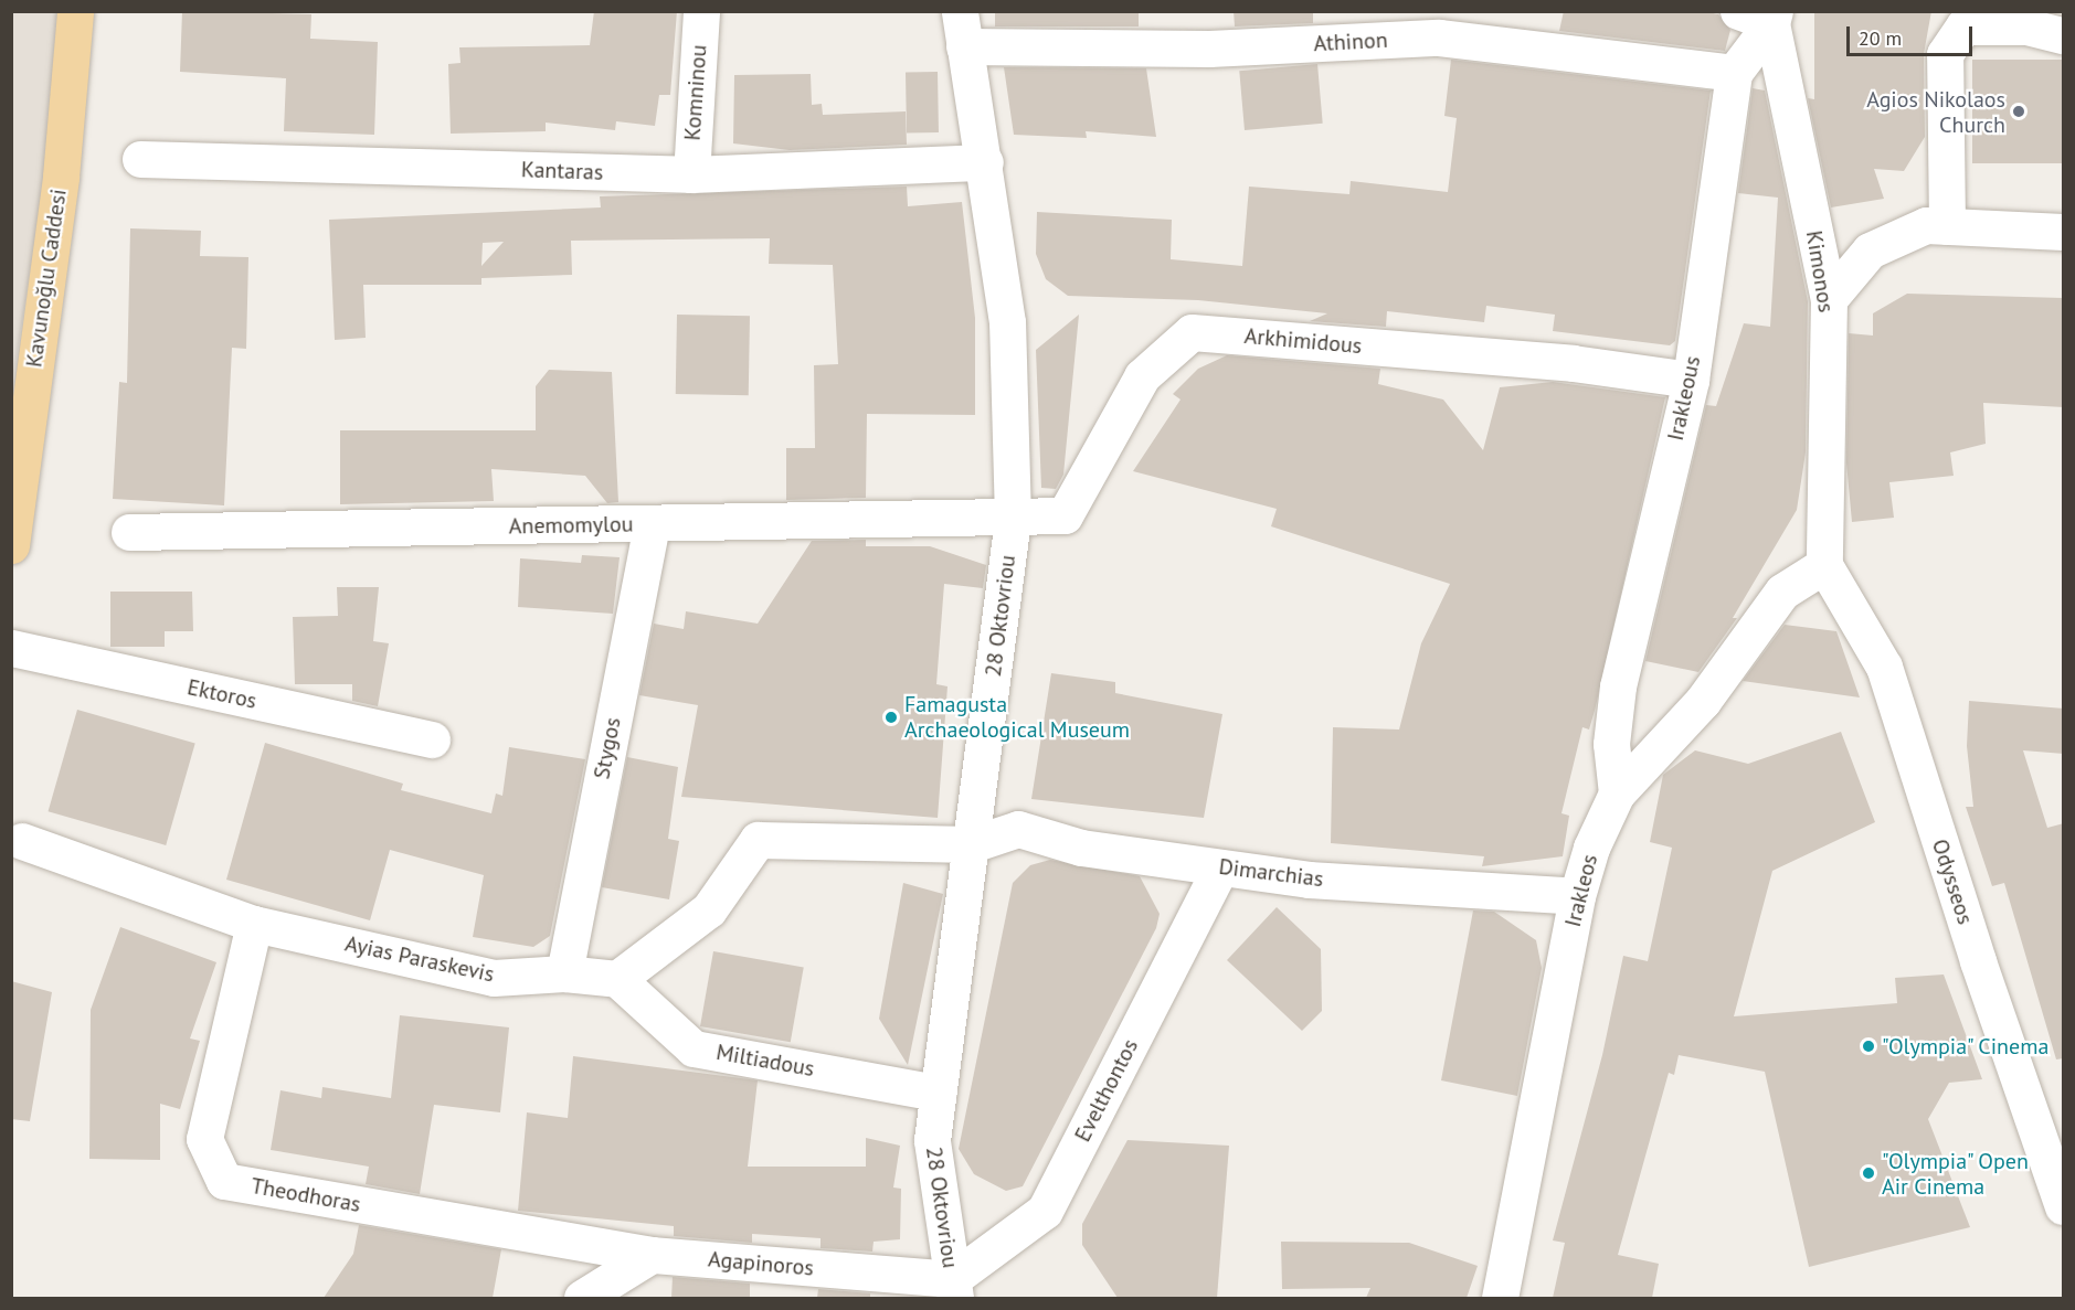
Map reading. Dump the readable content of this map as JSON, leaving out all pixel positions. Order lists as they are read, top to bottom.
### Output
{
  "streets": {
    "main road": ["Kavunoğlu Caddesi"],
    "street": [
      "Athinon",
      "Komninou",
      "Kantaras",
      "Kimonos",
      "Arkhimidous",
      "Irakleous",
      "Anemomylou",
      "28 Oktovriou",
      "Ektoros",
      "Stygos",
      "Dimarchias",
      "Odysseos",
      "Irakleos",
      "Ayias Paraskevis",
      "Miltiadous",
      "Evelthontos",
      "Theodhoras",
      "Agapinoros"
    ]
  },
  "crossings": [
    ["Athinon", "Irakleous"],
    ["Athinon", "28 Oktovriou"],
    ["Komninou", "Kantaras"],
    ["Kantaras", "28 Oktovriou"],
    ["Kimonos", "Irakleous"],
    ["Kimonos", "Odysseos"],
    ["Kimonos", "Irakleos"],
    ["Arkhimidous", "Irakleous"],
    ["Arkhimidous", "Anemomylou"],
    ["Arkhimidous", "28 Oktovriou"],
    ["Irakleous", "Irakleos"],
    ["Anemomylou", "28 Oktovriou"],
    ["Anemomylou", "Stygos"],
    ["28 Oktovriou", "Dimarchias"],
    ["28 Oktovriou", "Miltiadous"],
    ["28 Oktovriou", "Evelthontos"],
    ["28 Oktovriou", "Agapinoros"],
    ["Stygos", "Ayias Paraskevis"],
    ["Dimarchias", "Irakleos"],
    ["Dimarchias", "Evelthontos"],
    ["Odysseos", "Irakleos"],
    ["Ayias Paraskevis", "Miltiadous"],
    ["Ayias Paraskevis", "Theodhoras"],
    ["Evelthontos", "Agapinoros"],
    ["Theodhoras", "Agapinoros"]
  ],
  "places": [
    "Agios Nikolaos Church",
    "Famagusta Archaeological Museum",
    "\"Olympia\" Cinema",
    "\"Olympia\" Open Air Cinema"
  ],
  "scale_bar": "20 m"
}
